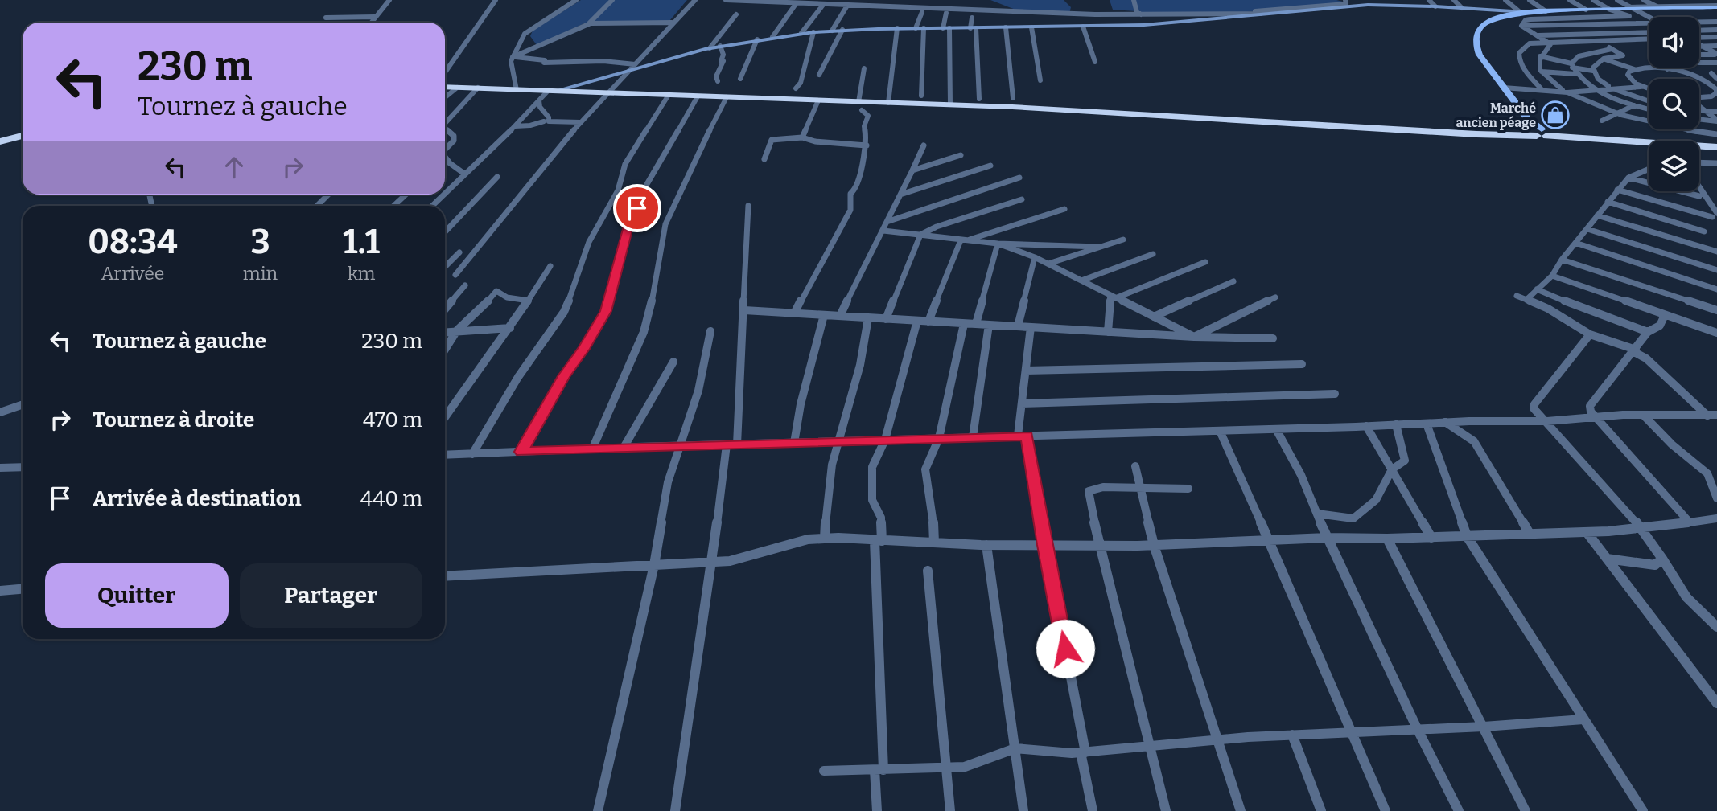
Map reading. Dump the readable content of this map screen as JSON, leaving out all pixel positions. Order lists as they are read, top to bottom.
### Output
{
  "places": {
    "shop": ["Marché ancien péage"]
  },
  "page": {
    "turn": ["230 m", "Tournez à gauche"],
    "eta": [
      "08:34",
      "Arrivée",
      "3",
      "min",
      "1.1",
      "km"
    ],
    "list": [
      {
        "name": "Tournez à gauche",
        "value": "230 m"
      },
      {
        "name": "Tournez à droite",
        "value": "470 m"
      },
      {
        "name": "Arrivée à destination",
        "value": "440 m"
      }
    ],
    "buttons": ["Quitter", "Partager"]
  }
}
